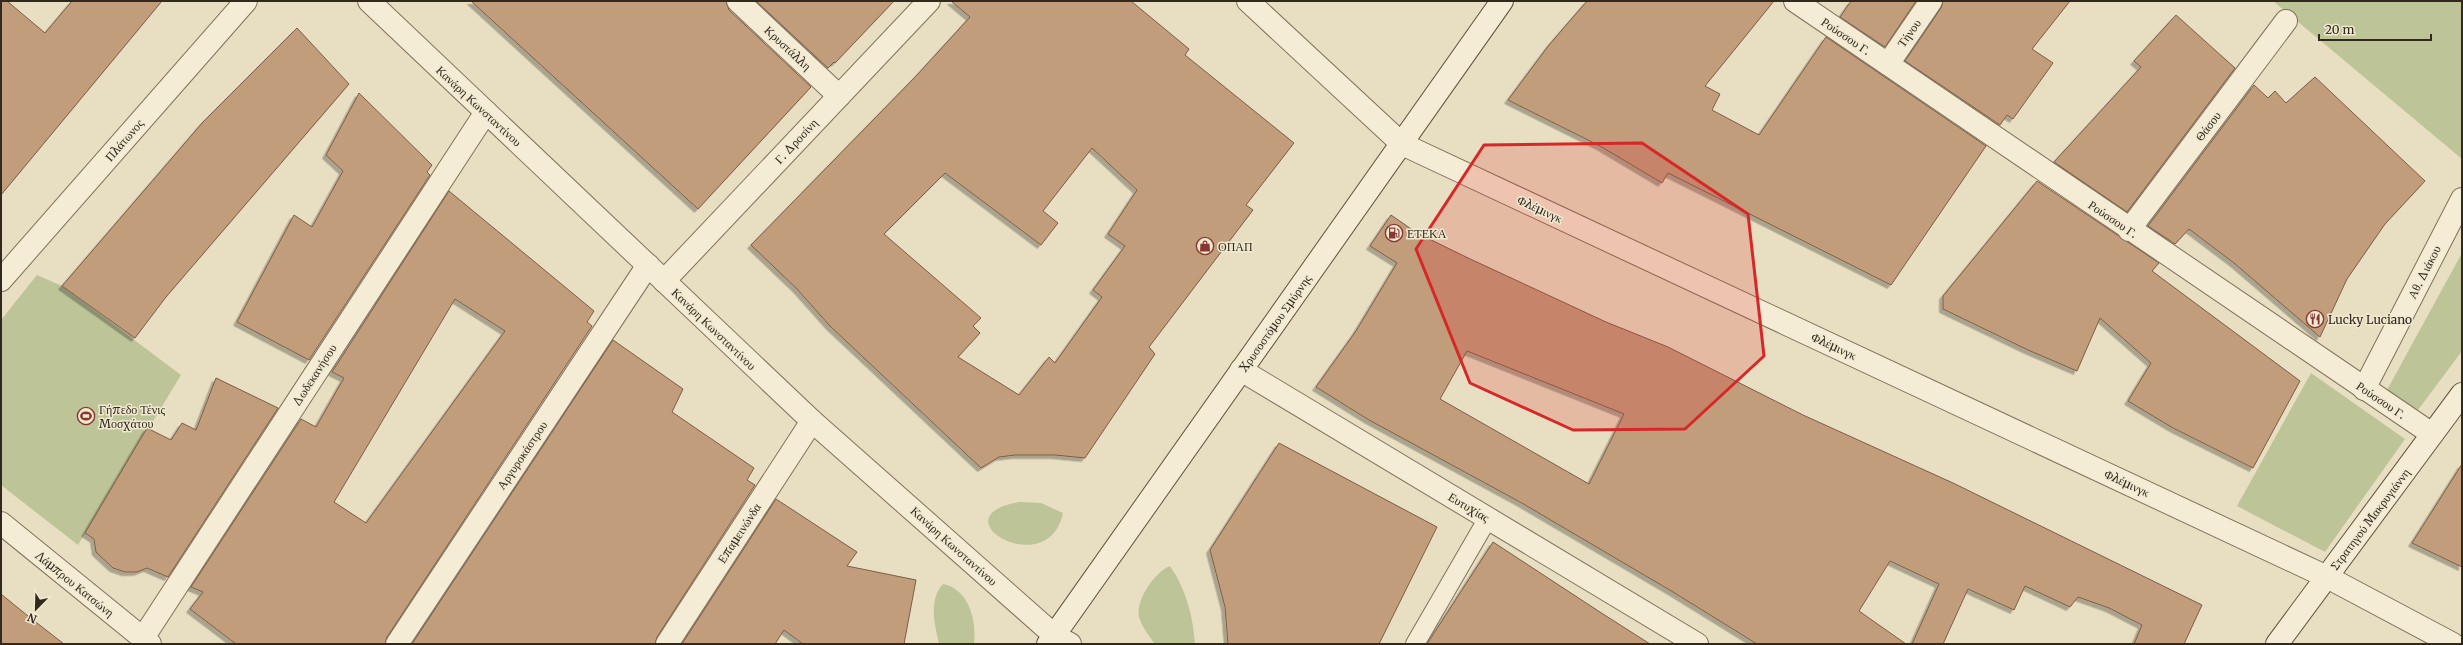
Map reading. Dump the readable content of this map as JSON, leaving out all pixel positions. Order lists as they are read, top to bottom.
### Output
{
  "streets": {
    "street": [
      "Τήνου",
      "Ρούσσου Γ.",
      "Κρυστάλλη",
      "Κανάρη Κωνσταντίνου",
      "Θάσου",
      "Πλάτωνος",
      "Γ. Δροσίνη",
      "Φλέμινγκ",
      "Αθ. Διάκου",
      "Χρυσοστόμου Σμύρνης",
      "Δωδεκανήσου",
      "Αργυροκάστρου",
      "Ευτυχίας",
      "Στρατηγού Μακρυγιάννη",
      "Επαμεινώνδα",
      "Λάμπρου Κατσώνη"
    ]
  },
  "crossings": [
    ["Τήνου", "Ρούσσου Γ."],
    ["Ρούσσου Γ.", "Θάσου"],
    ["Ρούσσου Γ.", "Αθ. Διάκου"],
    ["Ρούσσου Γ.", "Στρατηγού Μακρυγιάννη"],
    ["Κρυστάλλη", "Γ. Δροσίνη"],
    ["Κανάρη Κωνσταντίνου", "Γ. Δροσίνη"],
    ["Κανάρη Κωνσταντίνου", "Χρυσοστόμου Σμύρνης"],
    ["Κανάρη Κωνσταντίνου", "Δωδεκανήσου"],
    ["Κανάρη Κωνσταντίνου", "Αργυροκάστρου"],
    ["Κανάρη Κωνσταντίνου", "Επαμεινώνδα"],
    ["Φλέμινγκ", "Χρυσοστόμου Σμύρνης"],
    ["Φλέμινγκ", "Στρατηγού Μακρυγιάννη"],
    ["Χρυσοστόμου Σμύρνης", "Ευτυχίας"],
    ["Δωδεκανήσου", "Λάμπρου Κατσώνη"]
  ],
  "places": {
    "fuel station": ["ΕΤΕΚΑ"],
    "shop": ["ΟΠΑΠ"],
    "restaurant": ["Lucky Luciano"],
    "sports": ["Γήπεδο Τένις Μοσχάτου"]
  },
  "scale_bar": "20 m",
  "north": "bottom left"
}
